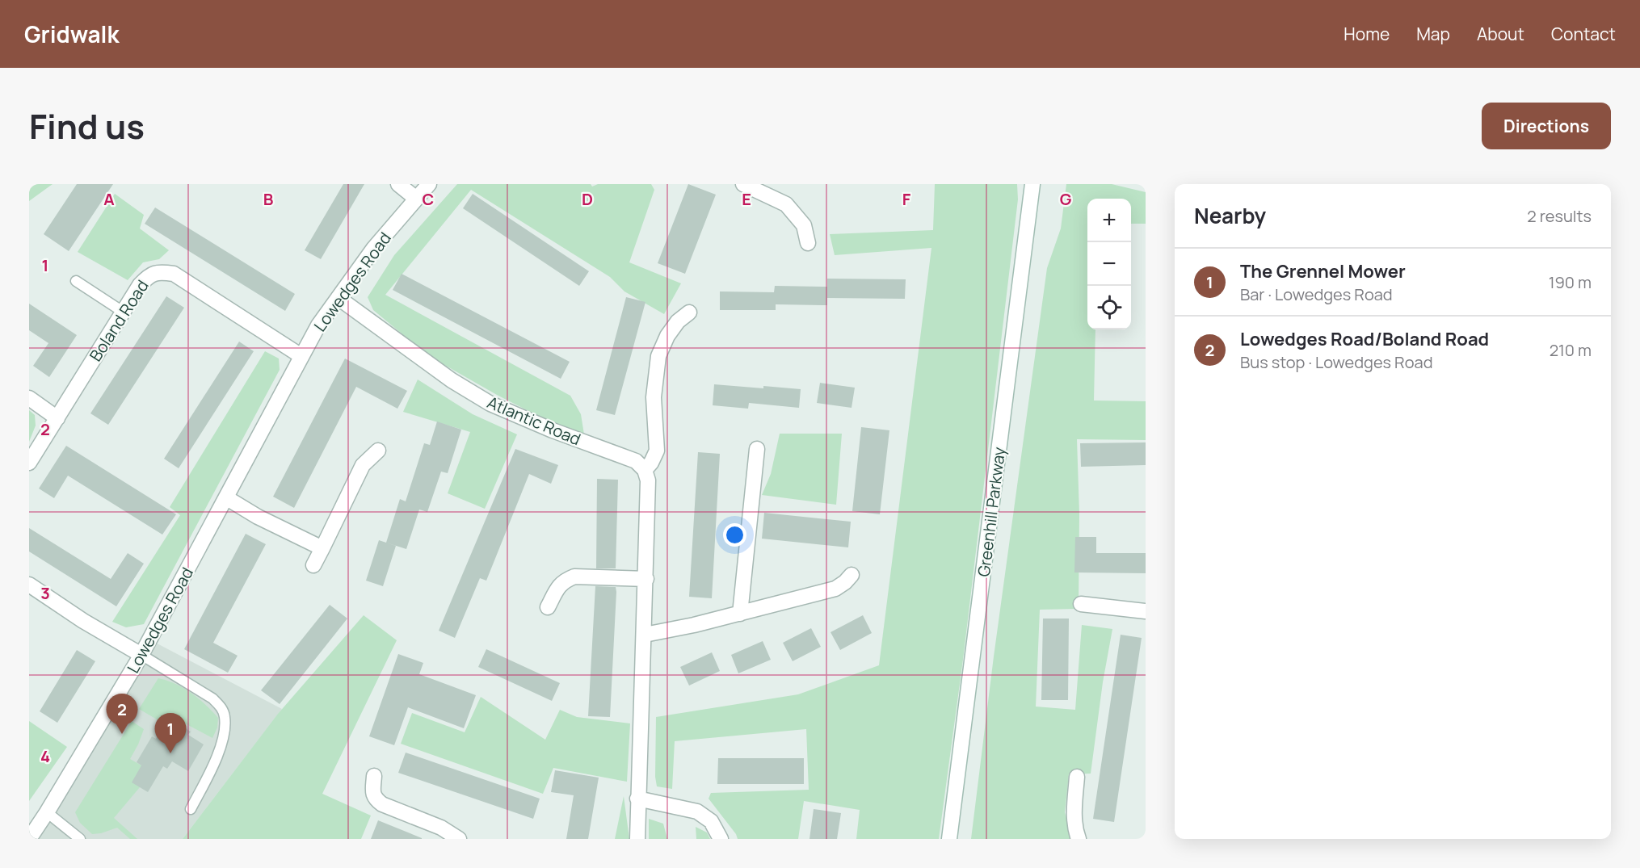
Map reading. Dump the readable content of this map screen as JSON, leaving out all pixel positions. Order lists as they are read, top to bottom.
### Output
{
  "streets": {
    "street": [
      "Lowedges Road",
      "Boland Road",
      "Atlantic Road",
      "Greenhill Parkway"
    ]
  },
  "crossings": [
    ["Lowedges Road", "Boland Road"],
    ["Lowedges Road", "Atlantic Road"]
  ],
  "page": {
    "header": "Gridwalk",
    "nav": [
      "Home",
      "Map",
      "About",
      "Contact"
    ],
    "title": "Find us",
    "buttons": "Directions",
    "heading": ["Nearby", "2 results"],
    "map_buttons": ["+", "−"],
    "list": [
      {
        "mark": "1",
        "name": "The Grennel Mower",
        "note": "Bar · Lowedges Road",
        "value": "190 m"
      },
      {
        "mark": "2",
        "name": "Lowedges Road/Boland Road",
        "note": "Bus stop · Lowedges Road",
        "value": "210 m"
      }
    ],
    "pins": ["2", "1"]
  },
  "grid": {
    "columns": [
      "A",
      "B",
      "C",
      "D",
      "E",
      "F",
      "G"
    ],
    "rows": [
      "1",
      "2",
      "3",
      "4"
    ]
  }
}
